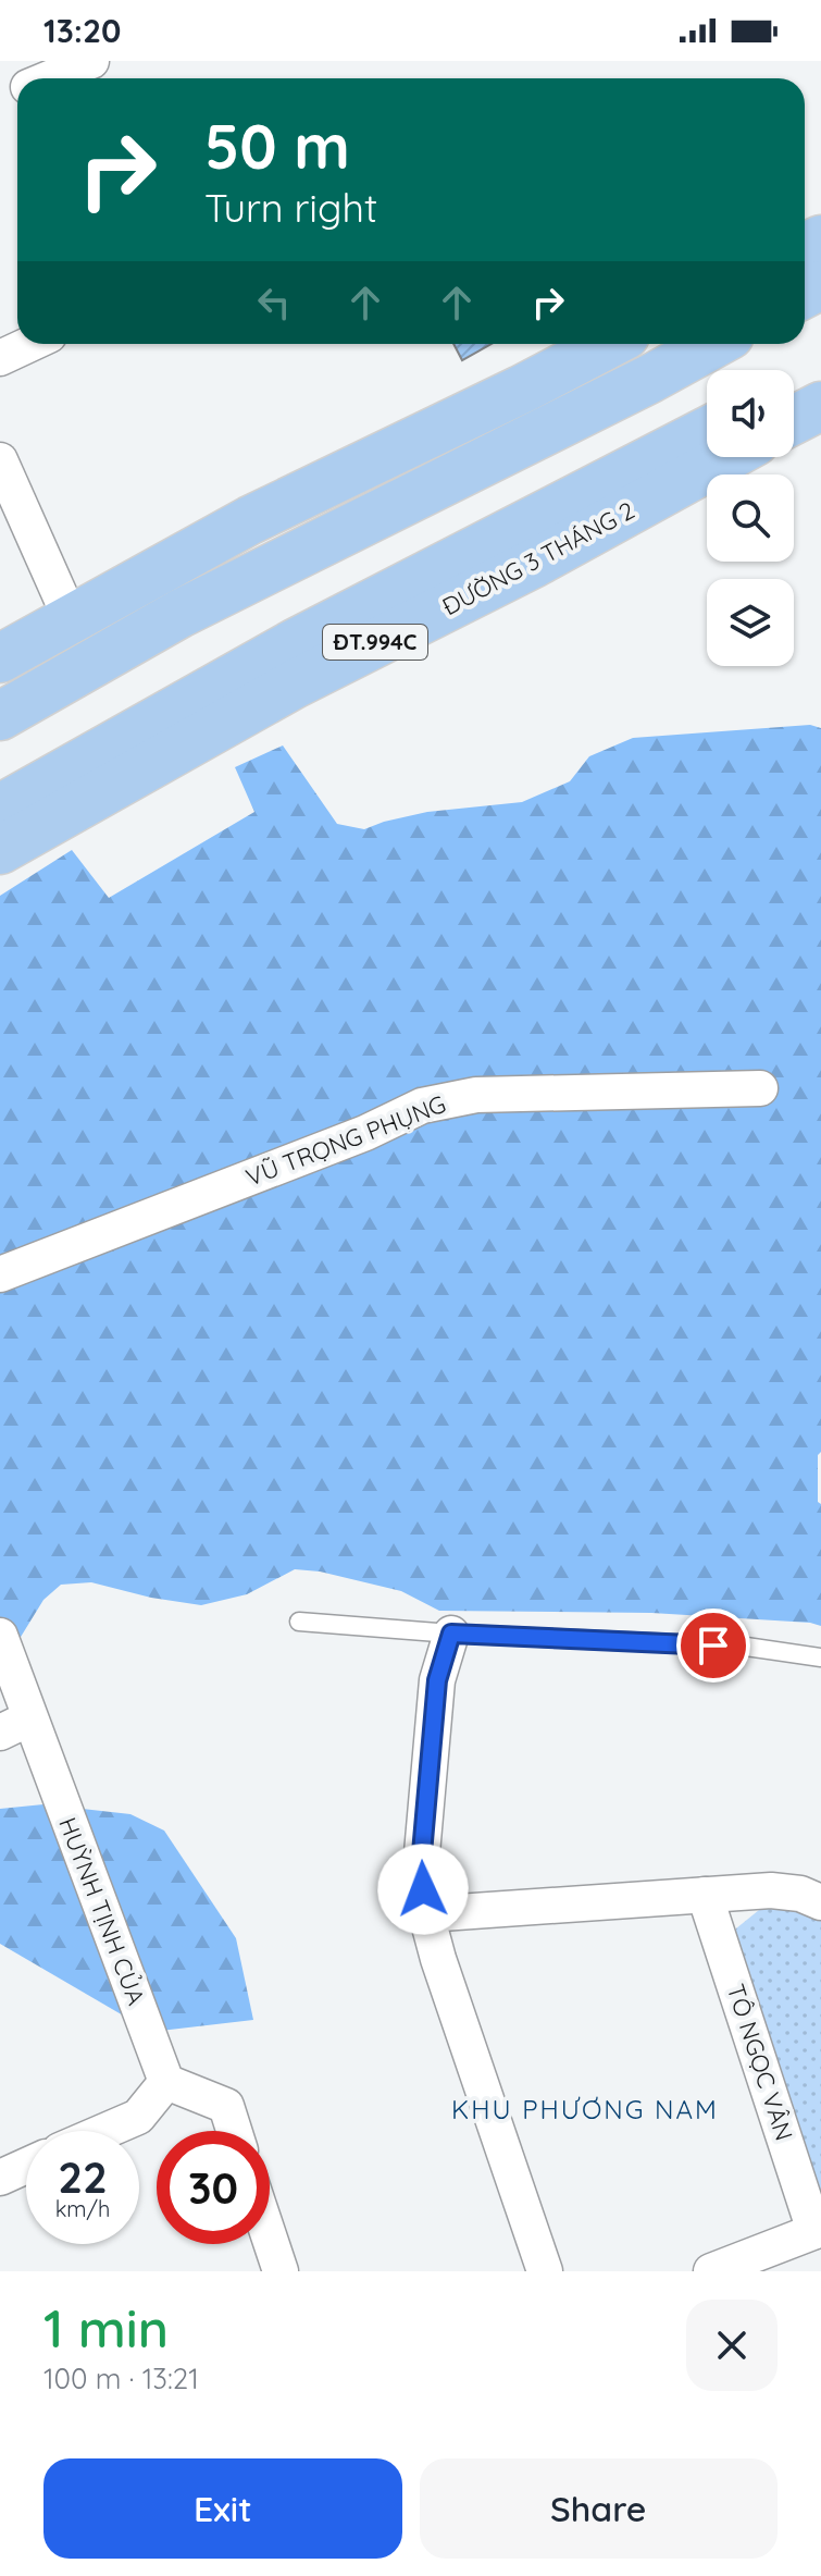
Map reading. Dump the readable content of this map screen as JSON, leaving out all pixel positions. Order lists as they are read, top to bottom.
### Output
{
  "streets": {
    "main road": ["ĐƯỜNG 3 THÁNG 2", "ĐT.994C"],
    "street": ["VŨ TRỌNG PHỤNG", "HUỲNH TỊNH CỦA", "TÔ NGỌC VÂN"]
  },
  "districts": ["KHU PHƯƠNG NAM"],
  "page": {
    "status": "13:20",
    "turn": ["50 m", "Turn right"],
    "speed": "22 km/h",
    "limit": "30",
    "heading": ["1 min", "100 m · 13:21"],
    "buttons": ["Exit", "Share"]
  }
}
